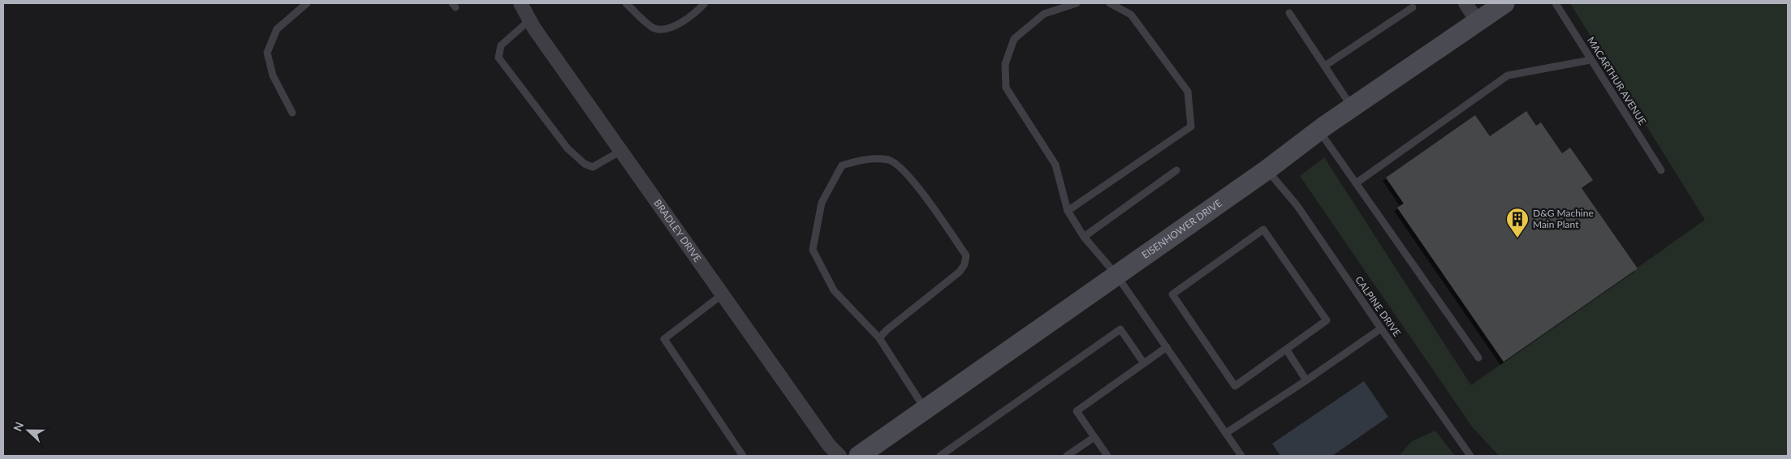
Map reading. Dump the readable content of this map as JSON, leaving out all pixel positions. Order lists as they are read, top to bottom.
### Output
{
  "streets": {
    "street": ["EISENHOWER DRIVE", "BRADLEY DRIVE"],
    "lane": ["MACARTHUR AVENUE", "CALPINE DRIVE"]
  },
  "crossings": [
    ["EISENHOWER DRIVE", "CALPINE DRIVE"]
  ],
  "places": {
    "building": ["D&G Machine Main Plant"]
  },
  "north": "left"
}
